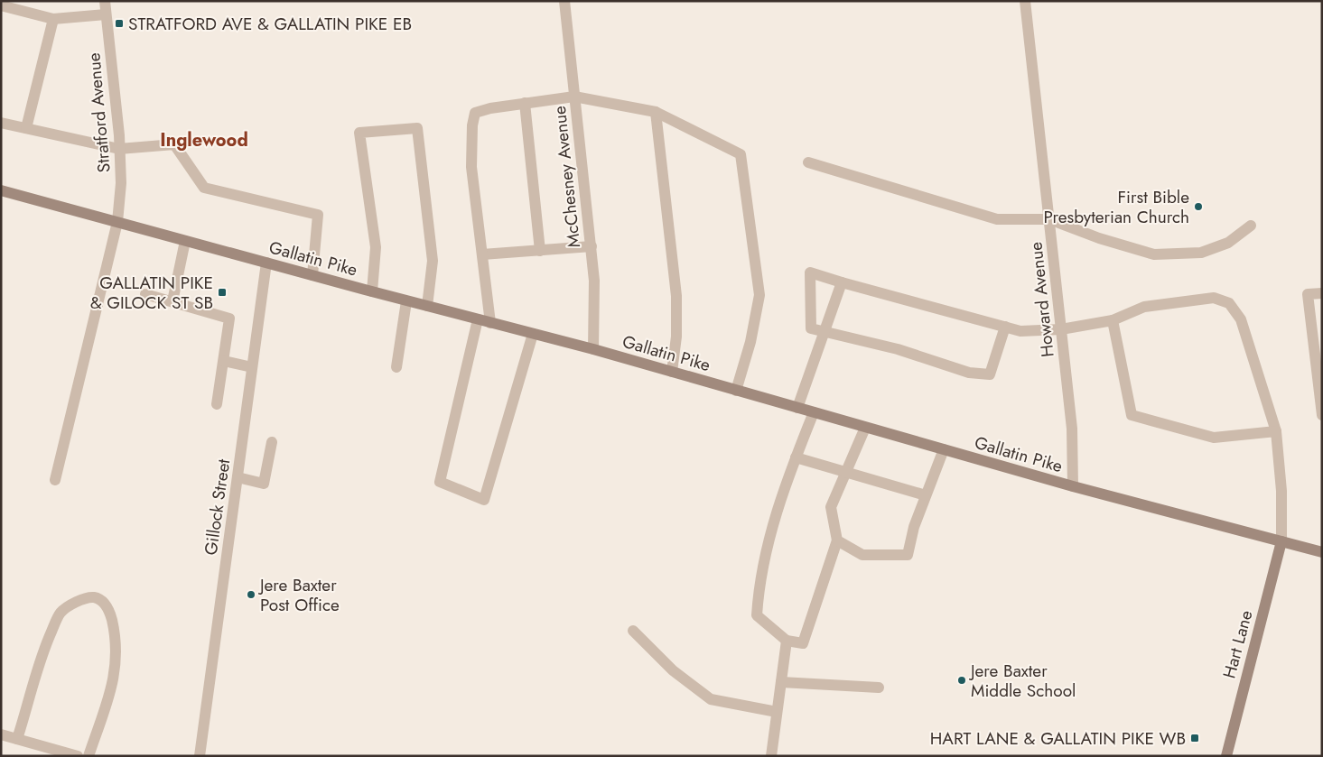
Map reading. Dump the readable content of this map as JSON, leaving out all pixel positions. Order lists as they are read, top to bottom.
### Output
{
  "streets": {
    "main road": ["Gallatin Pike", "Hart Lane"],
    "street": [
      "Stratford Avenue",
      "McChesney Avenue",
      "Howard Avenue",
      "Gillock Street"
    ]
  },
  "crossings": [
    ["Stratford Avenue", "Gallatin Pike"],
    ["McChesney Avenue", "Gallatin Pike"],
    ["Gallatin Pike", "Howard Avenue"],
    ["Gallatin Pike", "Gillock Street"],
    ["Gallatin Pike", "Hart Lane"]
  ],
  "districts": ["Inglewood"],
  "places": {
    "transit": ["STRATFORD AVE & GALLATIN PIKE EB", "GALLATIN PIKE & GILOCK ST SB", "HART LANE & GALLATIN PIKE WB"],
    "other": ["First Bible Presbyterian Church", "Jere Baxter Post Office", "Jere Baxter Middle School"]
  }
}
